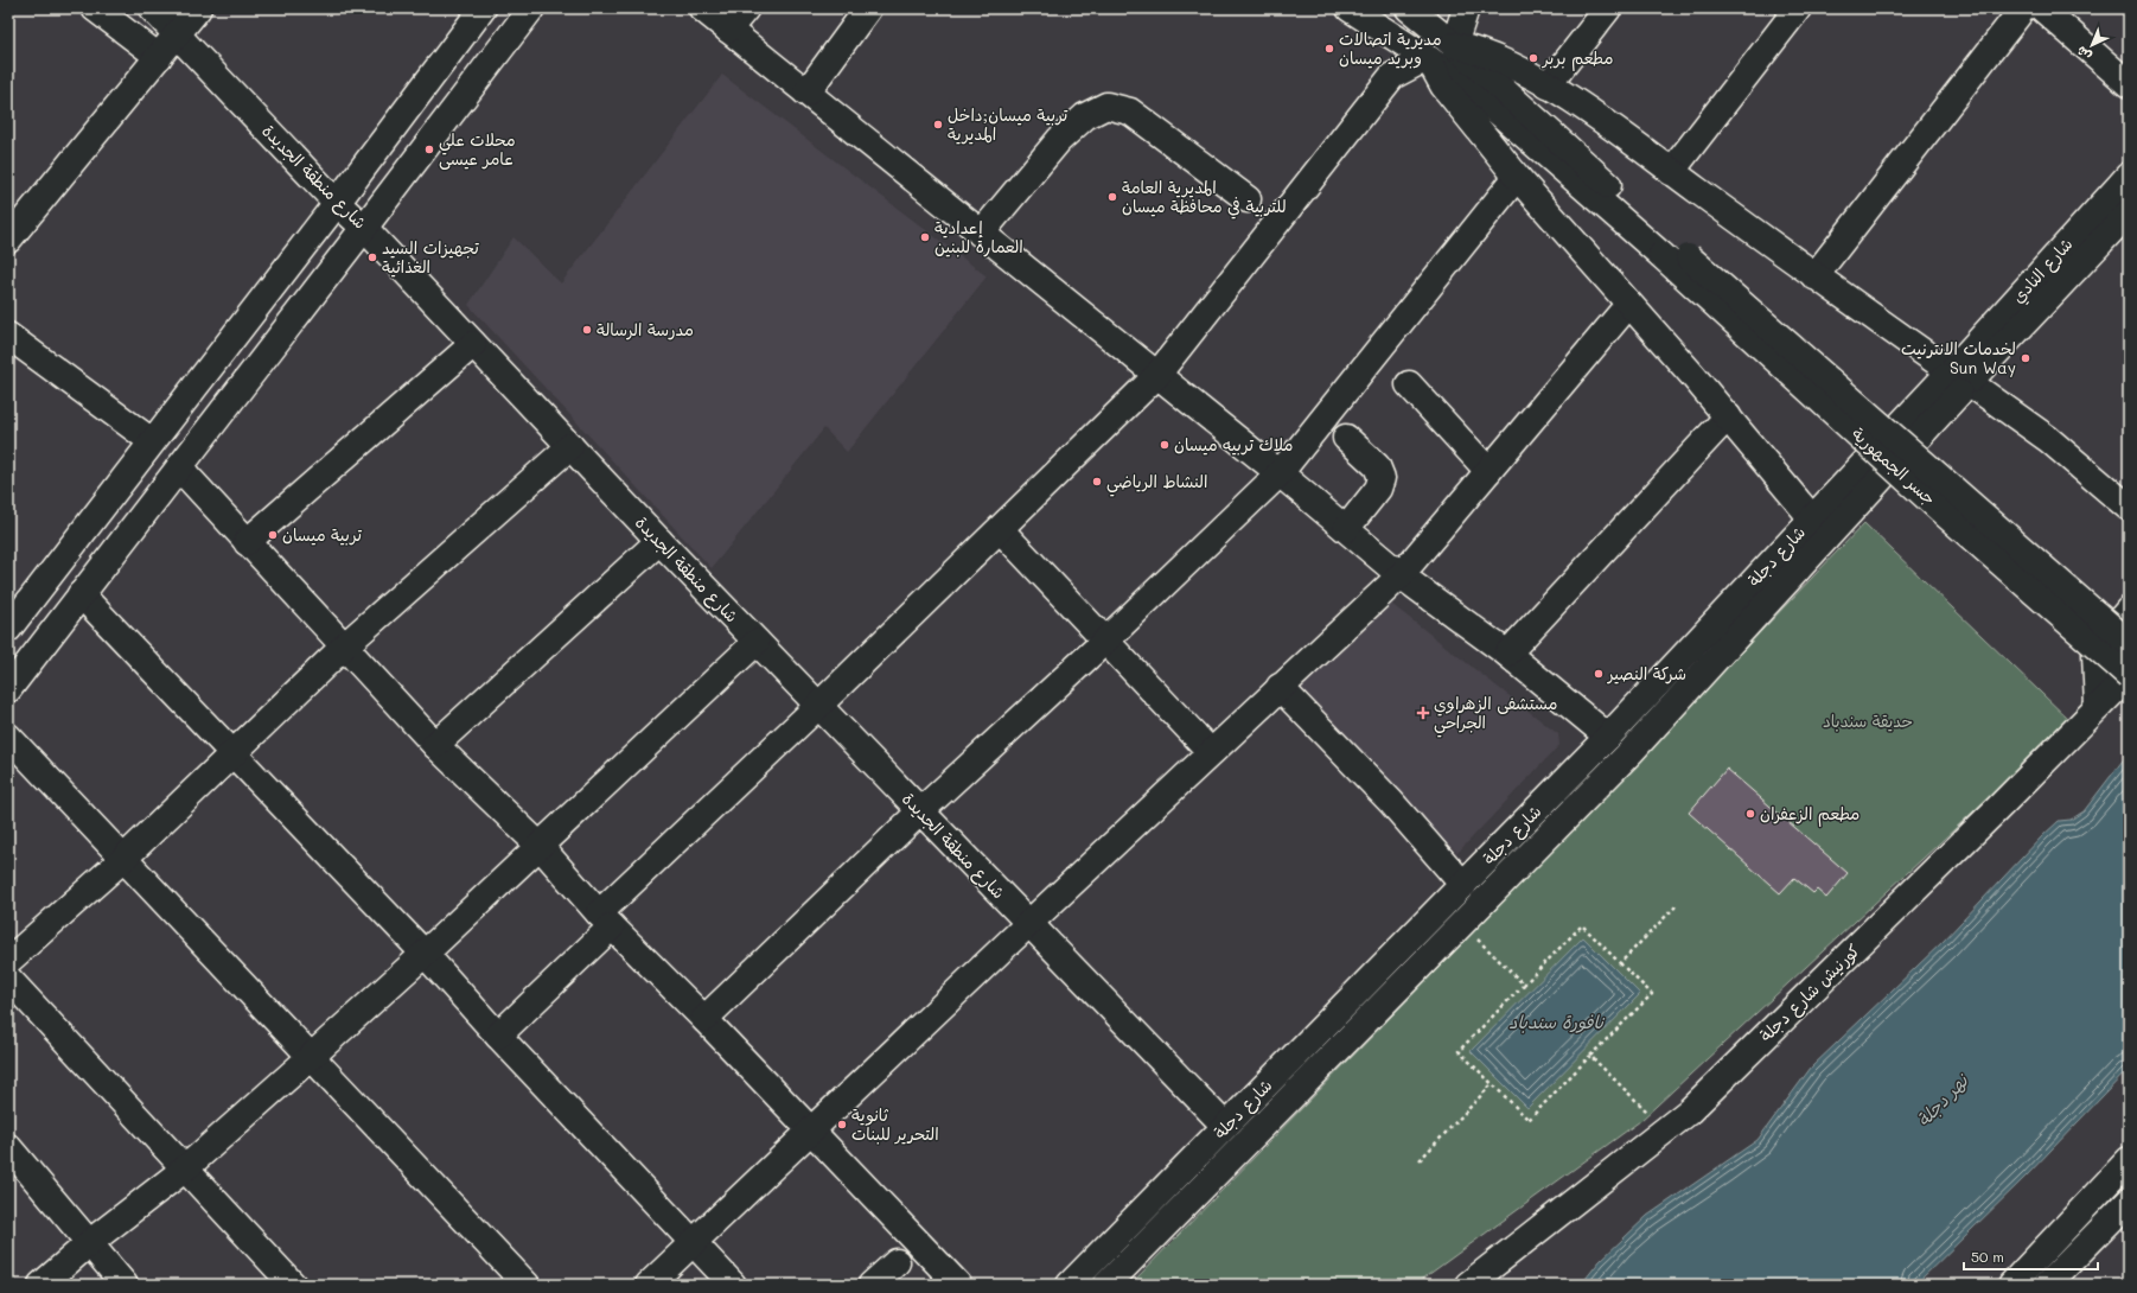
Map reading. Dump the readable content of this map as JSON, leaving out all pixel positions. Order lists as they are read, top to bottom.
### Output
{
  "streets": {
    "street": [
      "شارع منطقة الجديدة",
      "شارع النادي",
      "جسر الجمهورية",
      "شارع دجلة",
      "كورنيش شارع دجلة"
    ]
  },
  "crossings": [
    ["شارع منطقة الجديدة", "شارع دجلة"],
    ["شارع النادي", "شارع دجلة"],
    ["جسر الجمهورية", "كورنيش شارع دجلة"]
  ],
  "water": ["نافورة سندباد", "نهر دجلة"],
  "parks": ["حديقة سندباد"],
  "places": {
    "other": [
      "مديرية اتصالات وبريد ميسان",
      "مطعم بربر",
      "تربية ميسان;داخل المديرية",
      "محلات علي عامر عيسى",
      "المديرية العامة للتربية في محافظة ميسان",
      "إعدادية العمارة للبنين",
      "تجهيزات السيد الغذائية",
      "مدرسة الرسالة",
      "لخدمات الانترنيت Sun Way",
      "ملاك تربيه ميسان",
      "النشاط الرياضي",
      "تربية ميسان",
      "شركة النصير",
      "مطعم الزعفران",
      "ثانوية التحرير للبنات"
    ],
    "health": ["مستشفى الزهراوي الجراحي"]
  },
  "scale_bar": "50 m",
  "north": "bottom left"
}
